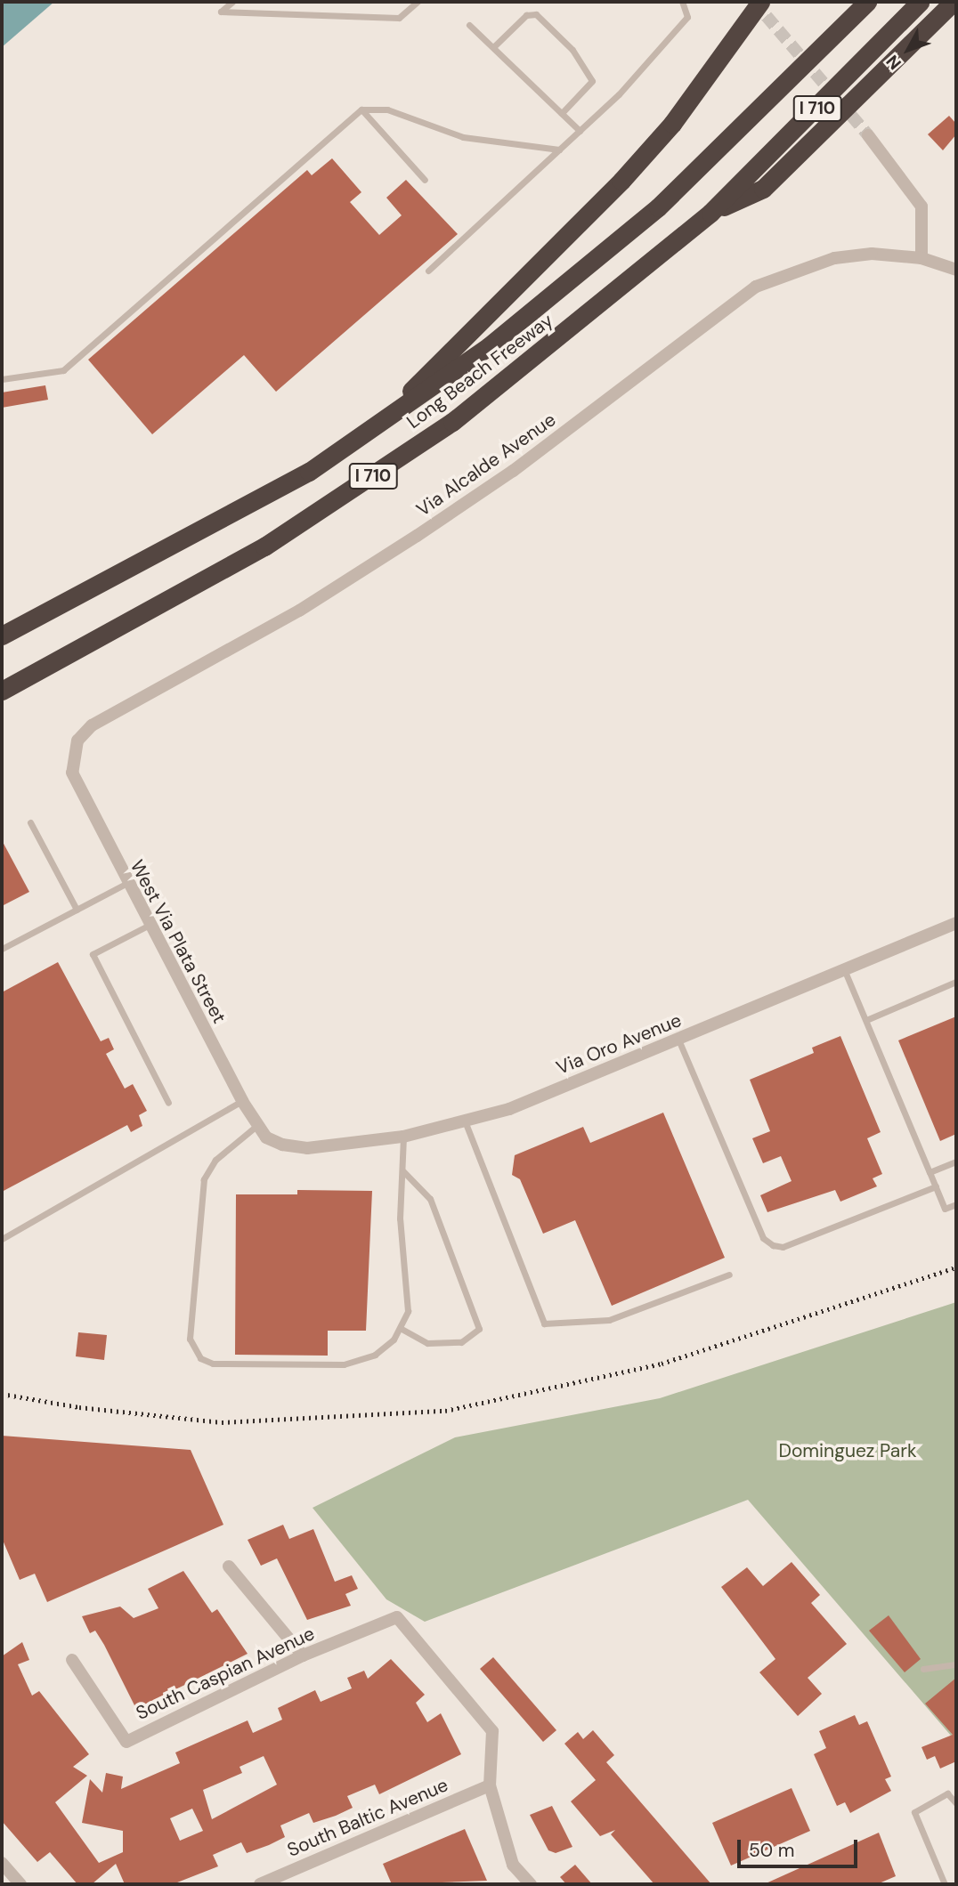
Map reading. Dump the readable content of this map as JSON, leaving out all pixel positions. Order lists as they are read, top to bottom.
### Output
{
  "streets": {
    "highway": ["I 710", "Long Beach Freeway"],
    "street": [
      "Via Alcalde Avenue",
      "West Via Plata Street",
      "Via Oro Avenue",
      "South Caspian Avenue",
      "South Baltic Avenue"
    ]
  },
  "crossings": [
    ["Via Alcalde Avenue", "West Via Plata Street"],
    ["West Via Plata Street", "Via Oro Avenue"],
    ["South Caspian Avenue", "South Baltic Avenue"]
  ],
  "parks": ["Dominguez Park"],
  "scale_bar": "50 m",
  "north": "bottom left"
}
